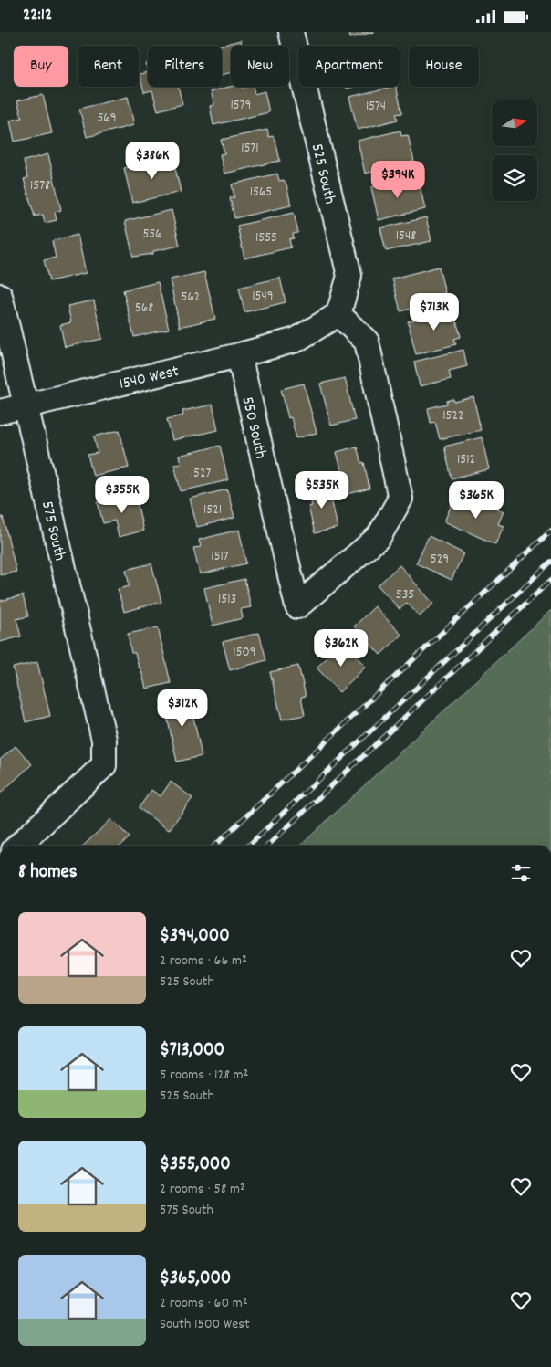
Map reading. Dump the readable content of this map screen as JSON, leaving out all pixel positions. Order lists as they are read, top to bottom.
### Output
{
  "streets": {
    "street": [
      "525 South",
      "1540 West",
      "550 South",
      "575 South"
    ]
  },
  "crossings": [
    ["525 South", "1540 West"],
    ["525 South", "550 South"],
    ["1540 West", "550 South"],
    ["1540 West", "575 South"]
  ],
  "house_numbers": [
    "1579",
    "1574",
    "569",
    "1571",
    "1578",
    "1565",
    "556",
    "1548",
    "1555",
    "1549",
    "562",
    "568",
    "1522",
    "1512",
    "1527",
    "1521",
    "1517",
    "529",
    "535",
    "1513",
    "1509"
  ],
  "north": "right",
  "page": {
    "status": "22:12",
    "chip": [
      "Buy",
      "Rent",
      "Filters",
      "New",
      "Apartment",
      "House"
    ],
    "price": [
      "$386K",
      "$394K",
      "$713K",
      "$535K",
      "$355K",
      "$365K",
      "$362K",
      "$312K"
    ],
    "heading": "8 homes",
    "list": [
      {
        "name": "$394,000",
        "note": "2 rooms · 66 m² · 525 South"
      },
      {
        "name": "$713,000",
        "note": "5 rooms · 128 m² · 525 South"
      },
      {
        "name": "$355,000",
        "note": "2 rooms · 58 m² · 575 South"
      },
      {
        "name": "$365,000",
        "note": "2 rooms · 60 m² · South 1500 West"
      }
    ]
  }
}
